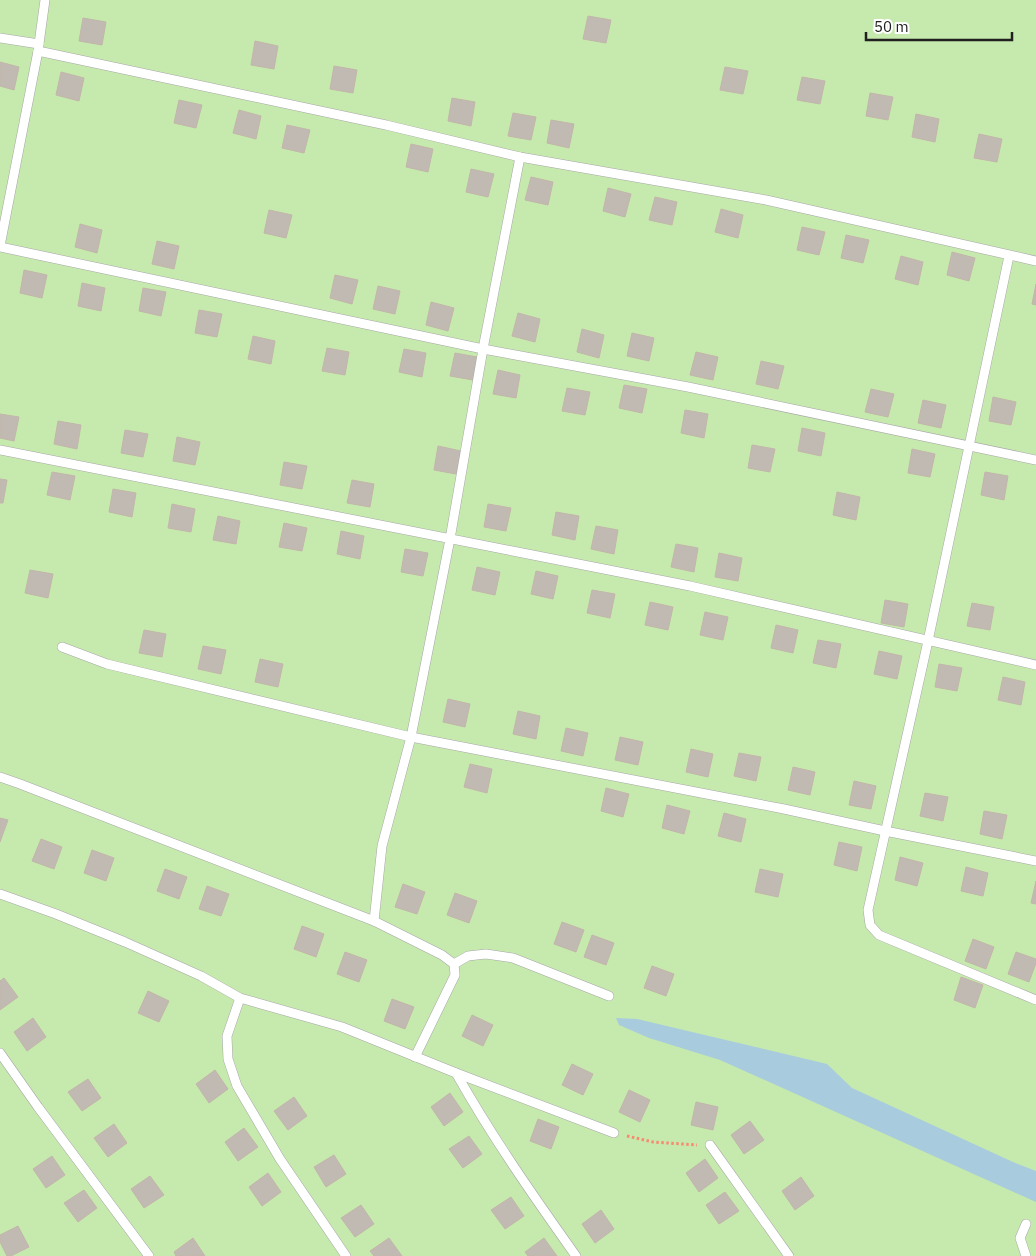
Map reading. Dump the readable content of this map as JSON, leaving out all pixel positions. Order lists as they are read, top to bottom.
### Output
{
  "scale_bar": "50 m"
}
